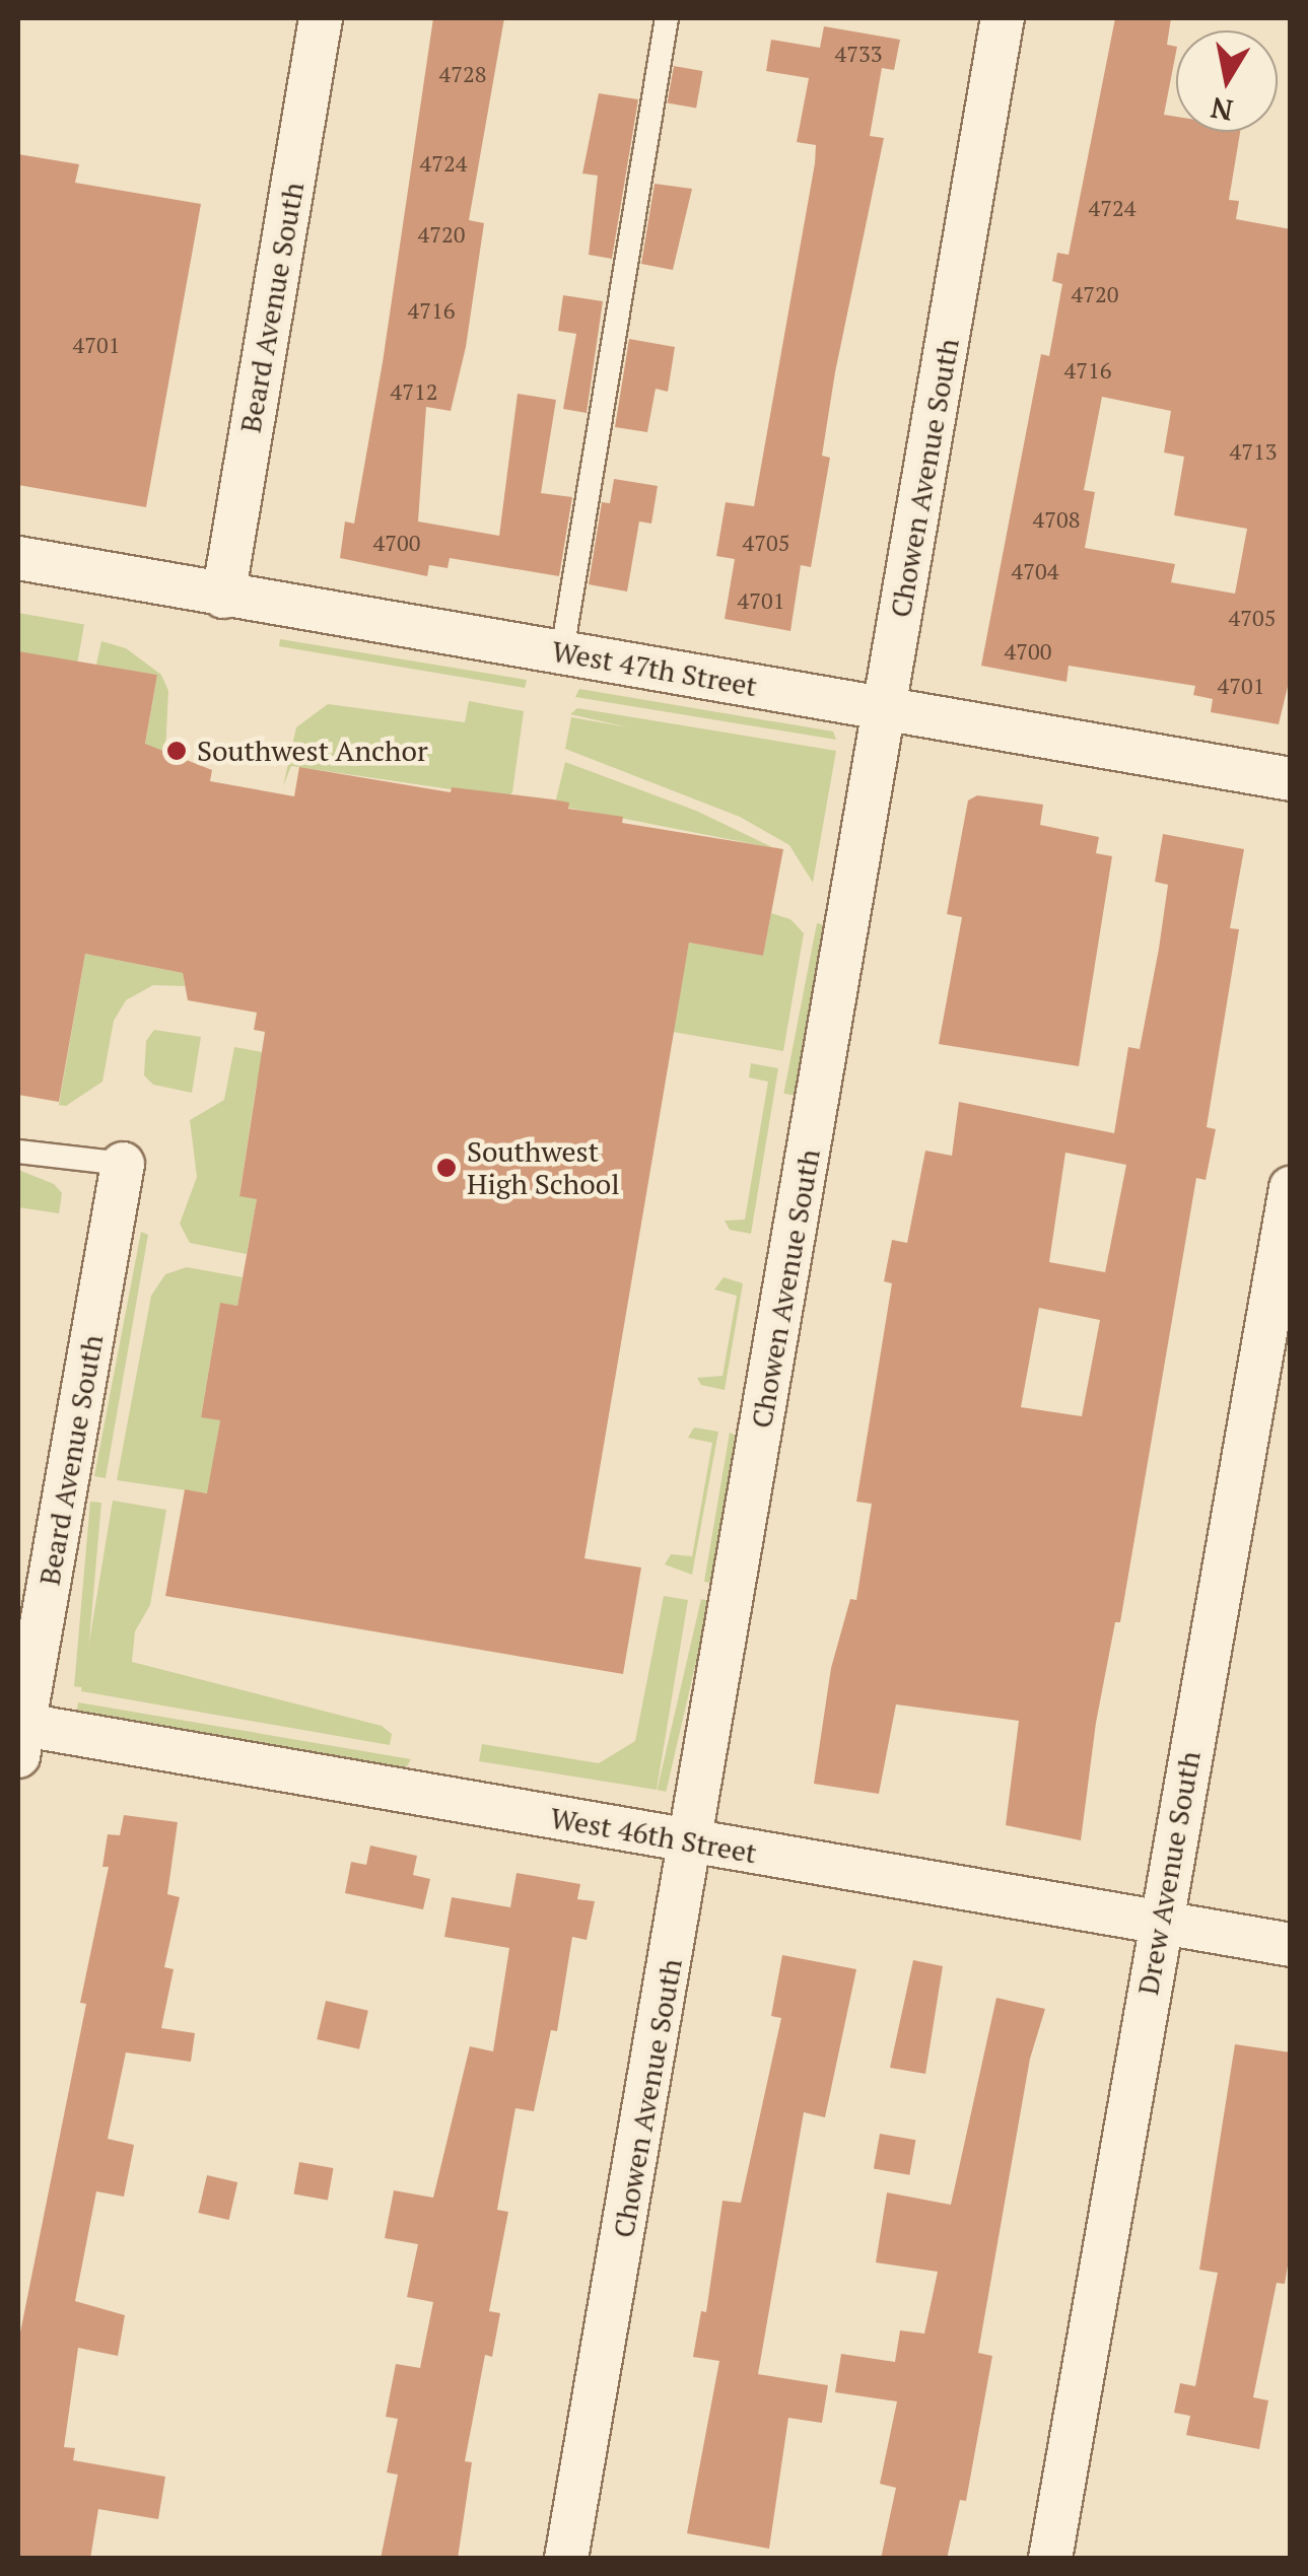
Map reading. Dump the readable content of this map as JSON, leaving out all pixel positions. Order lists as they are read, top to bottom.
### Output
{
  "streets": {
    "street": [
      "Beard Avenue South",
      "Chowen Avenue South",
      "West 47th Street",
      "West 46th Street",
      "Drew Avenue South"
    ]
  },
  "crossings": [
    ["Beard Avenue South", "West 47th Street"],
    ["Beard Avenue South", "West 46th Street"],
    ["Chowen Avenue South", "West 47th Street"],
    ["Chowen Avenue South", "West 46th Street"],
    ["West 46th Street", "Drew Avenue South"]
  ],
  "places": ["Southwest Anchor", "Southwest High School"],
  "house_numbers": [
    "4733",
    "4728",
    "4724",
    "4724",
    "4720",
    "4720",
    "4716",
    "4701",
    "4716",
    "4712",
    "4713",
    "4708",
    "4700",
    "4705",
    "4704",
    "4701",
    "4705",
    "4700",
    "4701"
  ],
  "north": "bottom"
}
